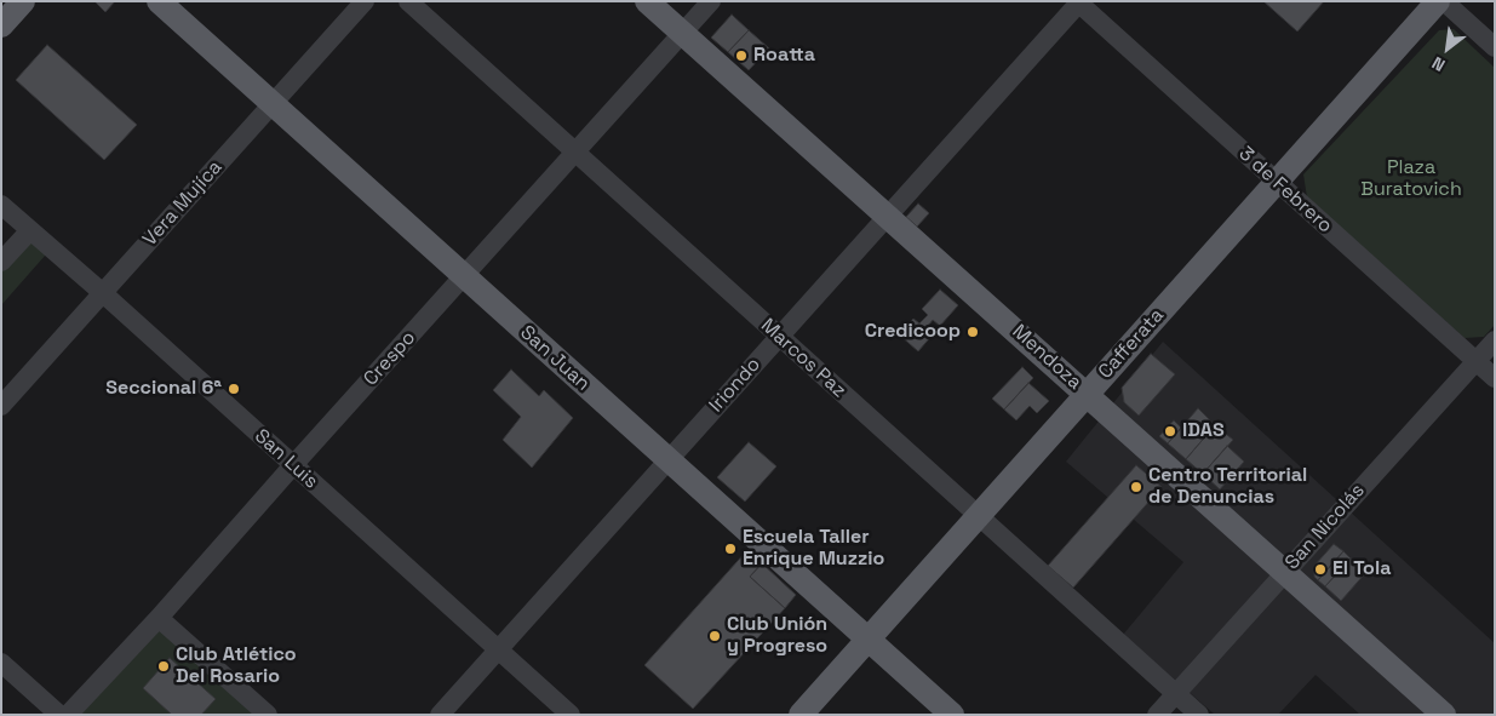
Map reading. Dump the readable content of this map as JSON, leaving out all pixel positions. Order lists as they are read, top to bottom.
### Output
{
  "streets": {
    "main road": ["Cafferata", "Mendoza", "San Juan"],
    "street": [
      "3 de Febrero",
      "Vera Mujíca",
      "Crespo",
      "Marcos Paz",
      "Iriondo",
      "San Luis",
      "San Nicolás"
    ]
  },
  "crossings": [
    ["3 de Febrero", "Cafferata"],
    ["3 de Febrero", "Iriondo"],
    ["3 de Febrero", "San Nicolás"],
    ["Vera Mujíca", "San Juan"],
    ["Vera Mujíca", "San Luis"],
    ["Cafferata", "Mendoza"],
    ["Cafferata", "San Juan"],
    ["Cafferata", "Marcos Paz"],
    ["Mendoza", "Crespo"],
    ["Mendoza", "Iriondo"],
    ["Mendoza", "San Nicolás"],
    ["Crespo", "San Juan"],
    ["Crespo", "Marcos Paz"],
    ["Crespo", "San Luis"],
    ["San Juan", "Iriondo"],
    ["Marcos Paz", "Iriondo"],
    ["Marcos Paz", "San Nicolás"],
    ["Iriondo", "San Luis"]
  ],
  "parks": ["Plaza Buratovich"],
  "places": [
    "Roatta",
    "Credicoop",
    "Seccional 6ª",
    "IDAS",
    "Centro Territorial de Denuncias",
    "Escuela Taller Enrique Muzzio",
    "El Tola",
    "Club Unión y Progreso",
    "Club Atlético Del Rosario"
  ],
  "north": "bottom left"
}
